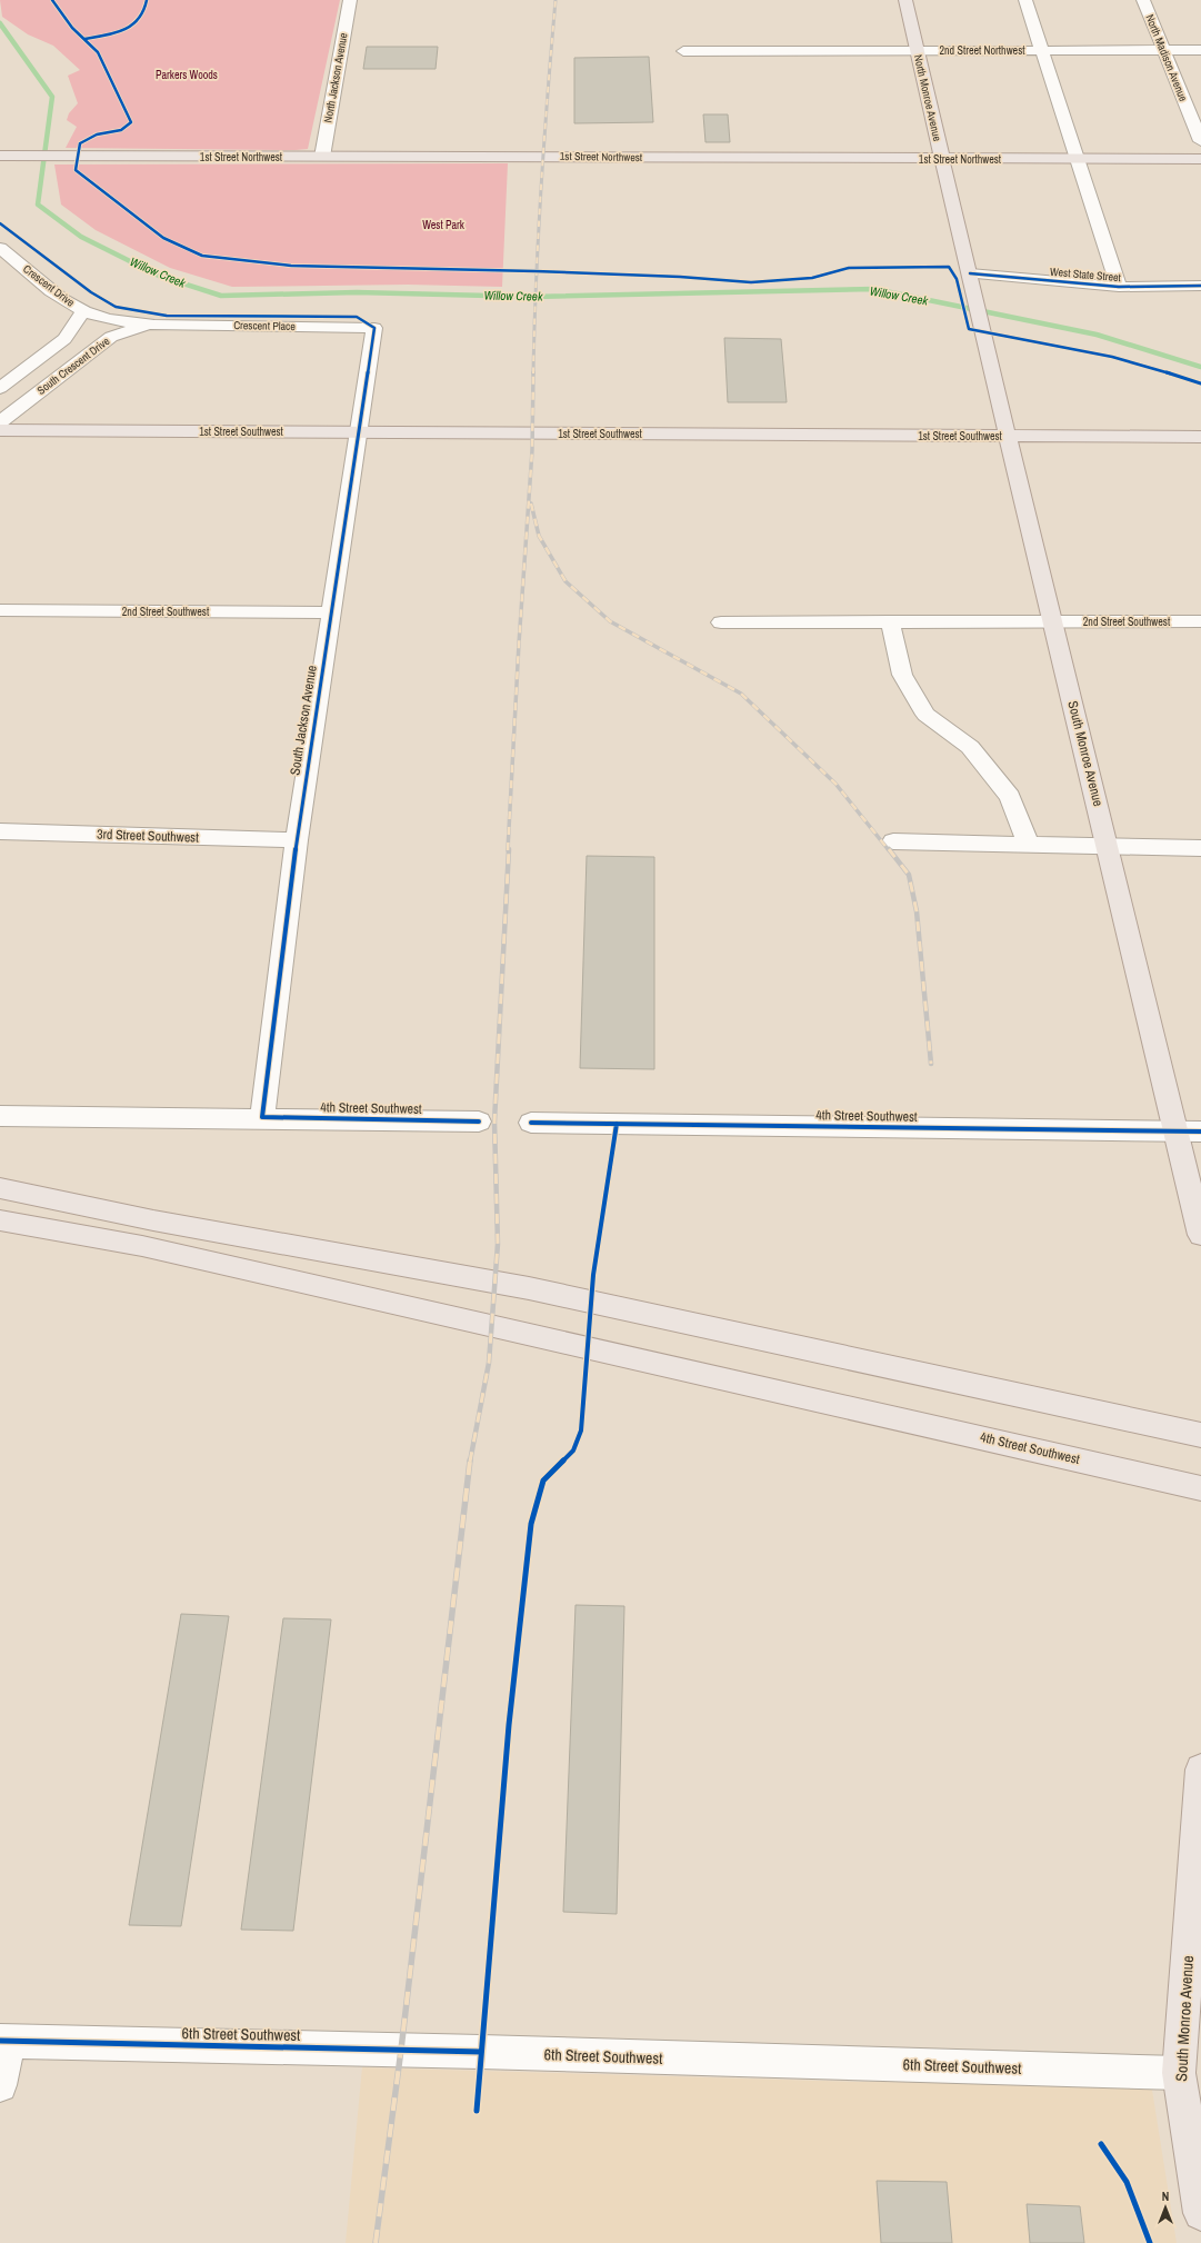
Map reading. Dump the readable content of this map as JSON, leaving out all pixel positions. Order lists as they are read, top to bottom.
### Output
{
  "streets": {
    "main road": [
      "North Monroe Avenue",
      "1st Street Northwest",
      "1st Street Southwest",
      "South Monroe Avenue",
      "4th Street Southwest"
    ],
    "street": [
      "2nd Street Northwest",
      "North Madison Avenue",
      "North Jackson Avenue",
      "West State Street",
      "Crescent Drive",
      "Crescent Place",
      "South Crescent Drive",
      "2nd Street Southwest",
      "South Jackson Avenue",
      "3rd Street Southwest",
      "6th Street Southwest"
    ]
  },
  "crossings": [
    ["2nd Street Northwest", "North Madison Avenue"],
    ["2nd Street Northwest", "North Monroe Avenue"],
    ["North Jackson Avenue", "1st Street Northwest"],
    ["North Monroe Avenue", "1st Street Northwest"],
    ["North Monroe Avenue", "West State Street"],
    ["North Monroe Avenue", "South Monroe Avenue"],
    ["West State Street", "South Monroe Avenue"],
    ["Crescent Drive", "Crescent Place"],
    ["Crescent Drive", "South Crescent Drive"],
    ["Crescent Place", "South Crescent Drive"],
    ["Crescent Place", "South Jackson Avenue"],
    ["1st Street Southwest", "South Jackson Avenue"],
    ["1st Street Southwest", "South Monroe Avenue"],
    ["2nd Street Southwest", "South Jackson Avenue"],
    ["2nd Street Southwest", "South Monroe Avenue"],
    ["South Jackson Avenue", "3rd Street Southwest"],
    ["South Jackson Avenue", "4th Street Southwest"],
    ["South Monroe Avenue", "4th Street Southwest"],
    ["South Monroe Avenue", "6th Street Southwest"]
  ],
  "water": ["Willow Creek"],
  "parks": ["Parkers Woods", "West Park"],
  "north": "top"
}
